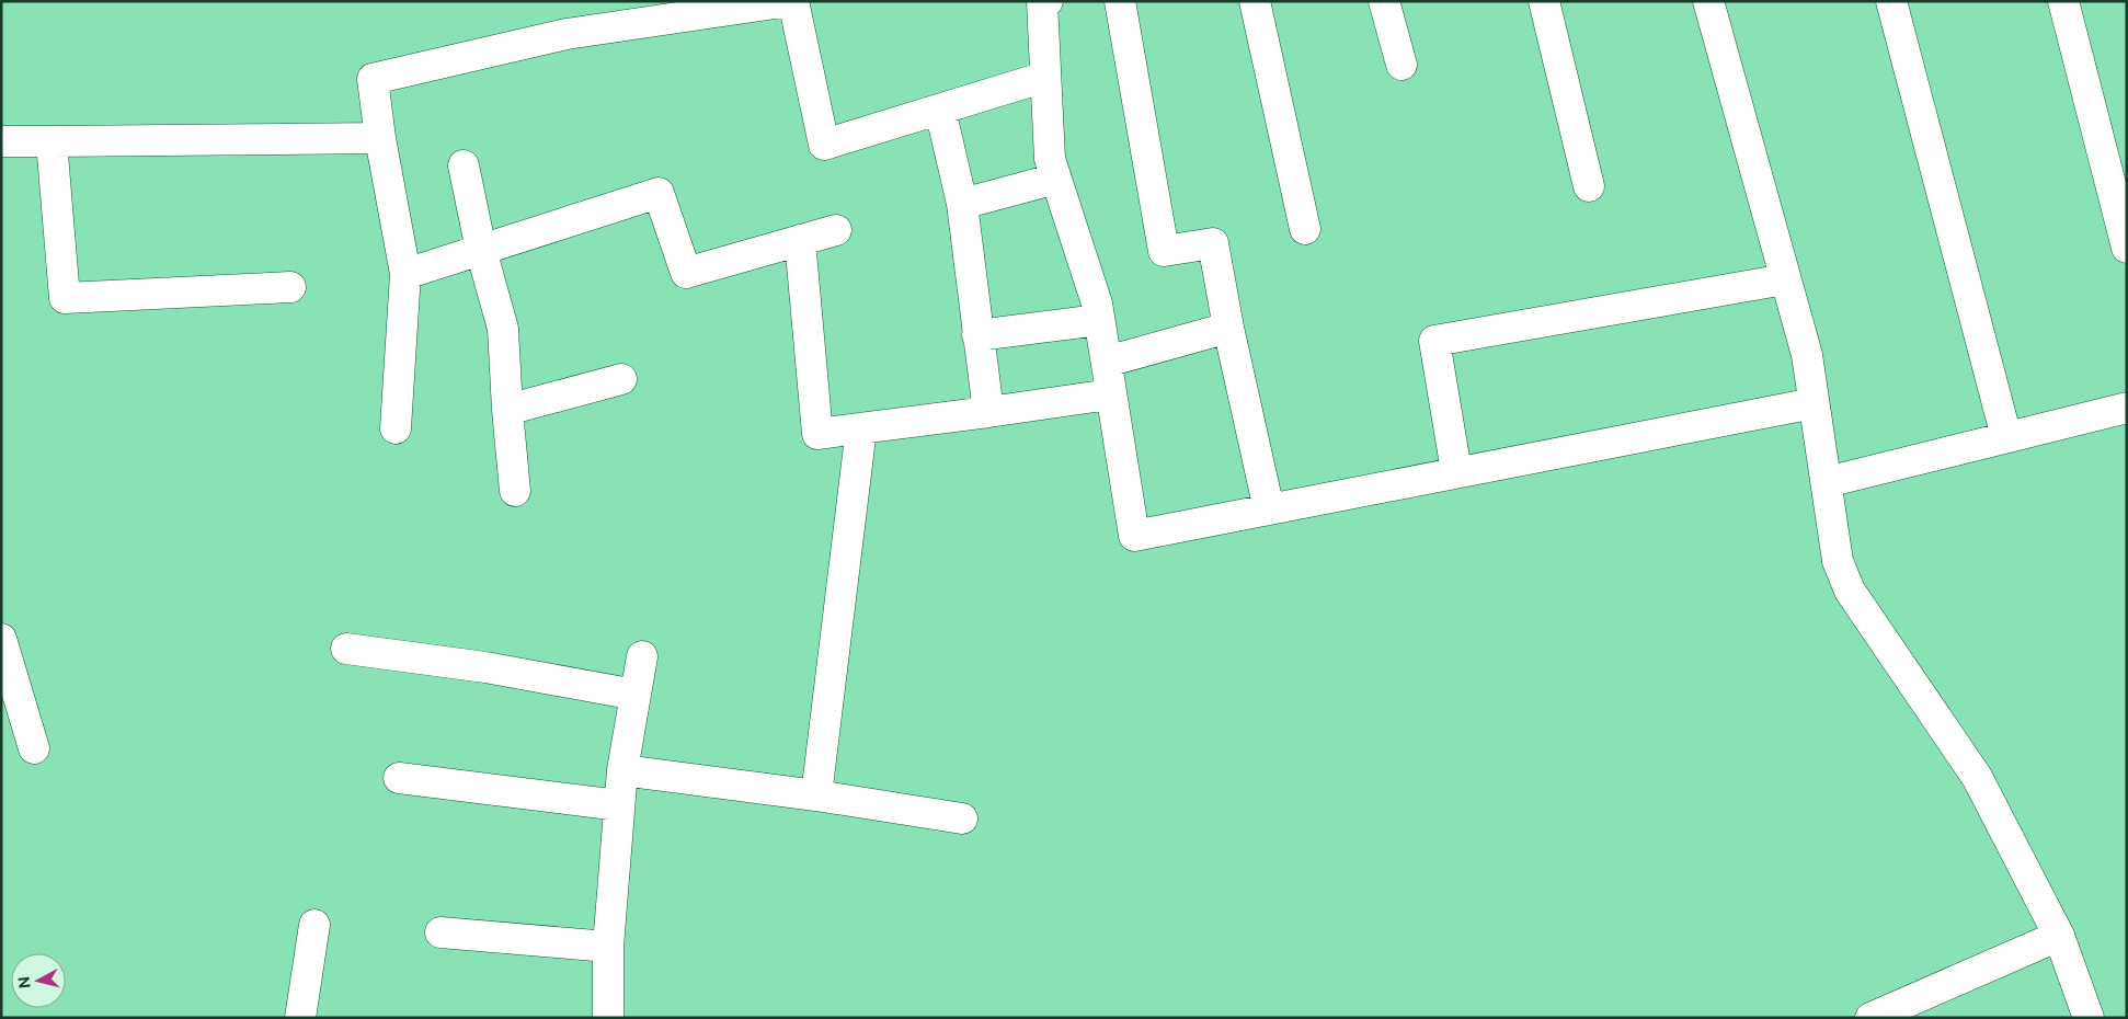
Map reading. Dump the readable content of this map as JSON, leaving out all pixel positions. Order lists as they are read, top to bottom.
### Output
{
  "north": "left"
}
